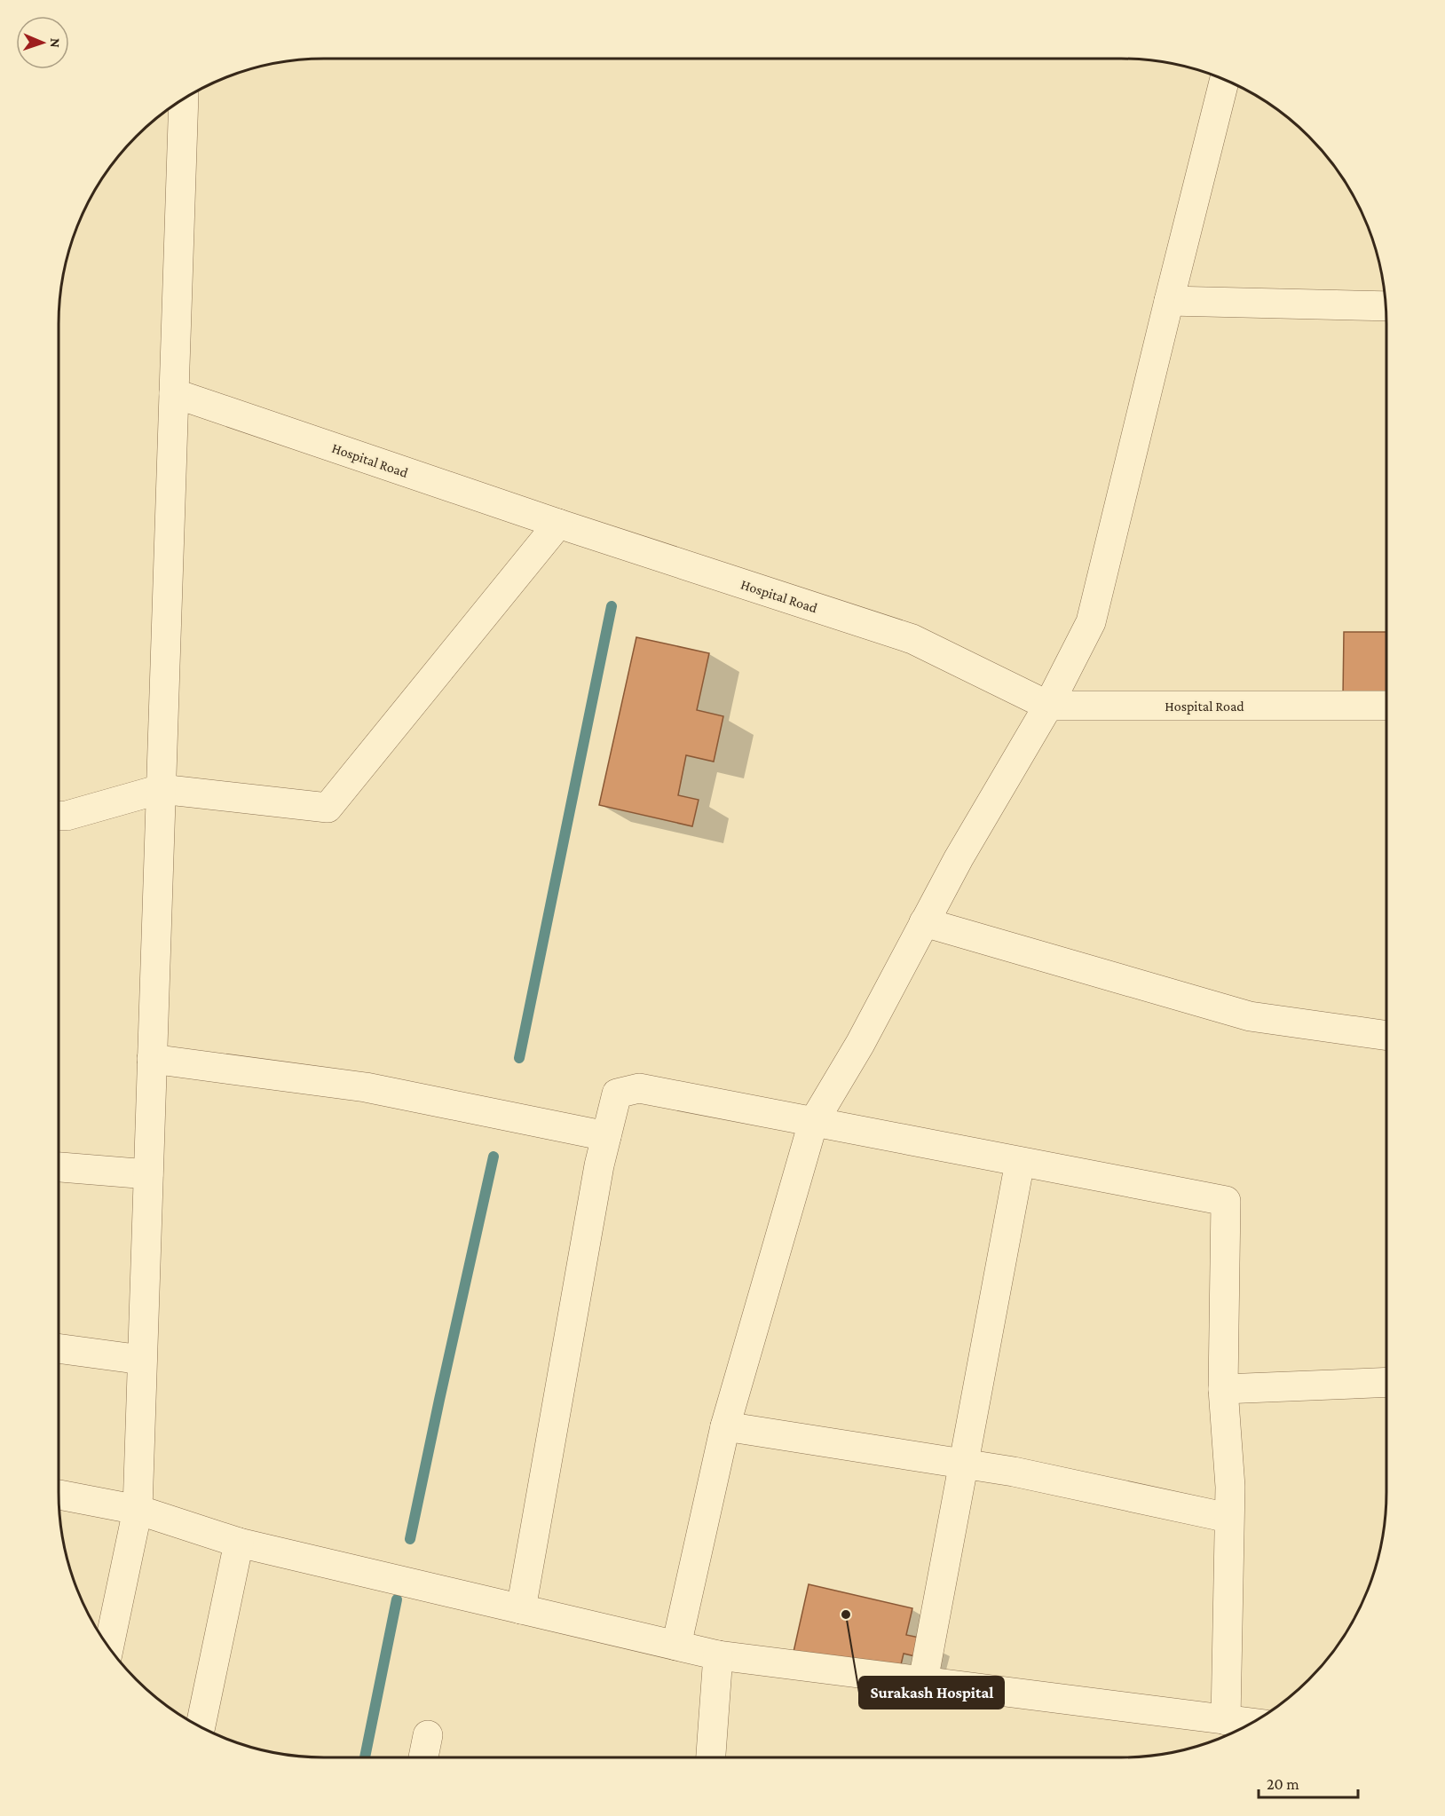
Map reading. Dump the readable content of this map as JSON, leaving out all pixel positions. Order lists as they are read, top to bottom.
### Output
{
  "streets": {
    "street": ["Hospital Road"]
  },
  "places": ["Surakash Hospital"],
  "scale_bar": "20 m",
  "north": "right"
}
